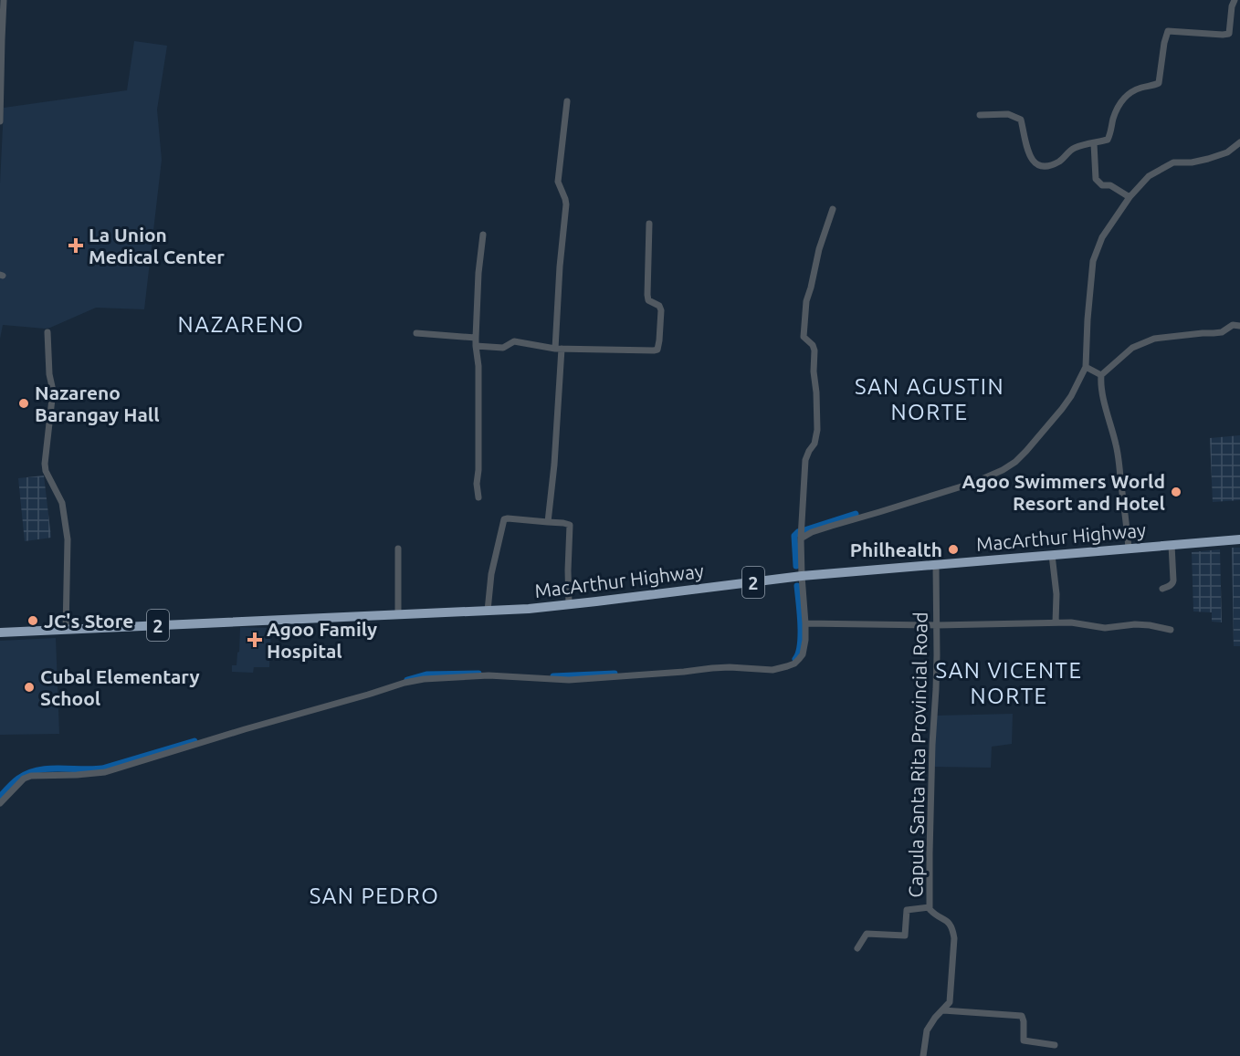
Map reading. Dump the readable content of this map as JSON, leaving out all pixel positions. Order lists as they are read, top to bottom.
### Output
{
  "streets": {
    "highway": ["MacArthur Highway", "2"],
    "street": ["Capula Santa Rita Provincial Road"]
  },
  "crossings": [
    ["MacArthur Highway", "Capula Santa Rita Provincial Road"]
  ],
  "districts": [
    "NAZARENO",
    "SAN AGUSTIN NORTE",
    "SAN VICENTE NORTE",
    "SAN PEDRO"
  ],
  "places": {
    "health": ["La Union Medical Center", "Agoo Family Hospital"],
    "other": [
      "Nazareno Barangay Hall",
      "Agoo Swimmers World Resort and Hotel",
      "Philhealth",
      "JC's Store",
      "Cubal Elementary School"
    ]
  }
}
